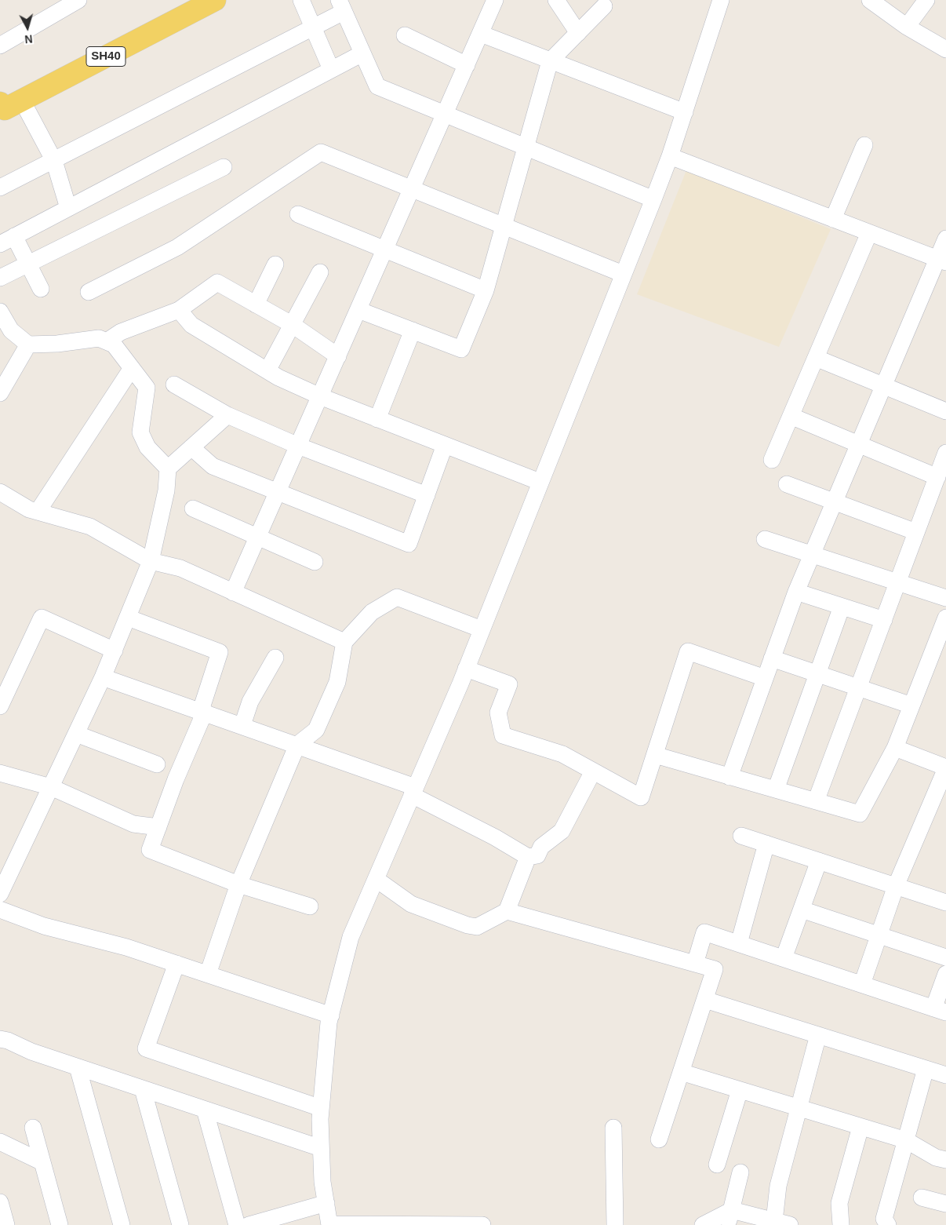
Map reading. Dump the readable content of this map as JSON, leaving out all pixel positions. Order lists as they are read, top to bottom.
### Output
{
  "streets": {
    "main road": ["SH40"]
  },
  "north": "bottom"
}
